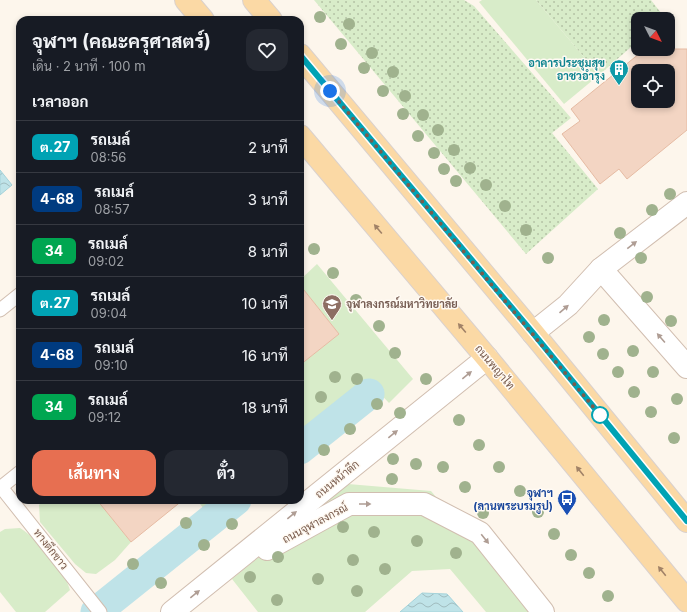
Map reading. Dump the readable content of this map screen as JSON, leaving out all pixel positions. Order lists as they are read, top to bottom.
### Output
{
  "streets": {
    "main road": ["ถนนพญาไท"],
    "street": ["ถนนหน้าตึก", "ถนนจุฬาลงกรณ์"],
    "lane": ["ทางตึกขาว"]
  },
  "crossings": [
    ["ถนนพญาไท", "ถนนหน้าตึก"],
    ["ถนนหน้าตึก", "ถนนจุฬาลงกรณ์"]
  ],
  "one_way": ["ถนนหน้าตึก", "ถนนจุฬาลงกรณ์"],
  "places": {
    "building": ["อาคารประชุมสุข อาชวอำรุง"],
    "school or university": ["จุฬาลงกรณ์มหาวิทยาลัย"],
    "bus stop": ["จุฬาฯ (ลานพระบรมรูป)"]
  },
  "lines": ["bus line ต.27"],
  "north": "bottom right",
  "page": {
    "heading": [
      ["จุฬาฯ (คณะครุศาสตร์)", "เดิน · 2 นาที · 100 m"],
      "เวลาออก"
    ],
    "list": [
      {
        "mark": "ต.27",
        "name": "รถเมล์",
        "note": "08:56",
        "value": "2 นาที"
      },
      {
        "mark": "4-68",
        "name": "รถเมล์",
        "note": "08:57",
        "value": "3 นาที"
      },
      {
        "mark": "34",
        "name": "รถเมล์",
        "note": "09:02",
        "value": "8 นาที"
      },
      {
        "mark": "ต.27",
        "name": "รถเมล์",
        "note": "09:04",
        "value": "10 นาที"
      },
      {
        "mark": "4-68",
        "name": "รถเมล์",
        "note": "09:10",
        "value": "16 นาที"
      },
      {
        "mark": "34",
        "name": "รถเมล์",
        "note": "09:12",
        "value": "18 นาที"
      }
    ],
    "buttons": ["เส้นทาง", "ตั๋ว"]
  }
}
